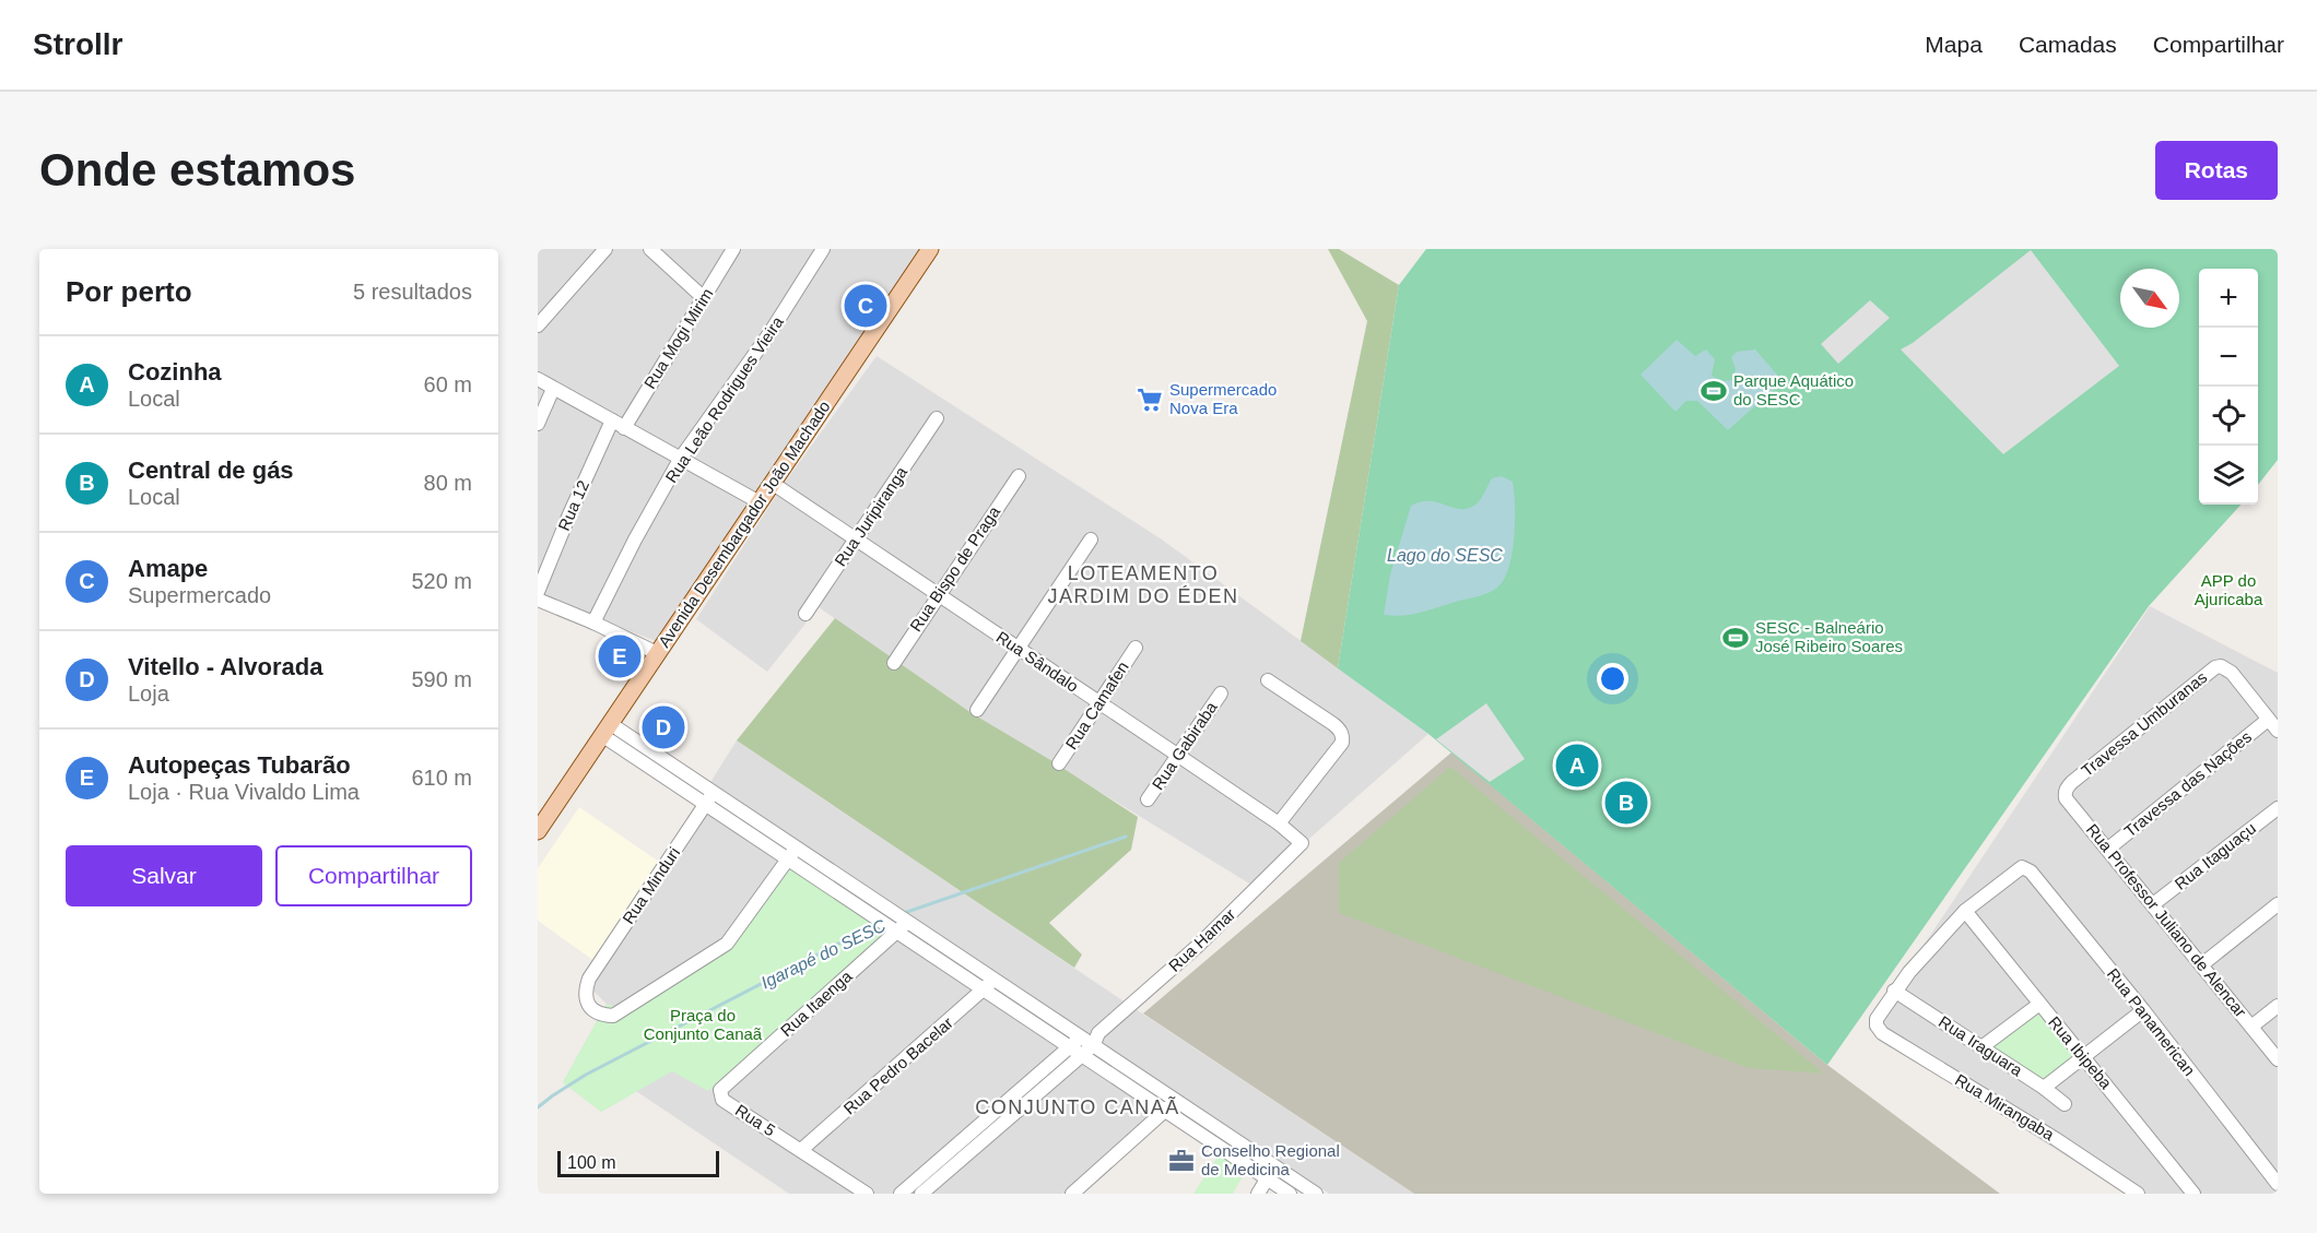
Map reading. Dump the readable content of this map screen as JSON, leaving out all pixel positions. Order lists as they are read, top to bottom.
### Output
{
  "streets": {
    "main road": ["Avenida Desembargador João Machado"],
    "street": [
      "Rua Mogi Mirim",
      "Rua Leão Rodrigues Vieira",
      "Rua 12",
      "Rua Juripiranga",
      "Rua Bispo de Praga",
      "Rua Sândalo",
      "Rua Camafen",
      "Travessa Umburanas",
      "Rua Gabiraba",
      "Travessa das Nações",
      "Rua Itaguaçu",
      "Rua Minduri",
      "Rua Professor Juliano de Alencar",
      "Rua Hamar",
      "Rua Itaenga",
      "Rua Panamerican",
      "Rua Iraguara",
      "Rua Ibipeba",
      "Rua Pedro Bacelar",
      "Rua Mirangaba",
      "Rua 5"
    ]
  },
  "crossings": [
    ["Rua Mogi Mirim", "Rua 12"],
    ["Rua Juripiranga", "Rua Sândalo"],
    ["Avenida Desembargador João Machado", "Rua Sândalo"],
    ["Rua Bispo de Praga", "Rua Sândalo"],
    ["Rua Sândalo", "Rua Camafen"],
    ["Rua Sândalo", "Rua Gabiraba"],
    ["Rua Sândalo", "Rua Hamar"],
    ["Travessa Umburanas", "Travessa das Nações"],
    ["Travessa Umburanas", "Rua Professor Juliano de Alencar"],
    ["Travessa das Nações", "Rua Professor Juliano de Alencar"],
    ["Rua Itaguaçu", "Rua Professor Juliano de Alencar"],
    ["Rua Itaenga", "Rua 5"],
    ["Rua Panamerican", "Rua Ibipeba"],
    ["Rua Iraguara", "Rua Mirangaba"],
    ["Rua Pedro Bacelar", "Rua 5"]
  ],
  "districts": ["LOTEAMENTO JARDIM DO ÉDEN", "CONJUNTO CANAÃ"],
  "water": ["Lago do SESC", "Igarapé do SESC"],
  "parks": ["APP do Ajuricaba", "Praça do Conjunto Canaã"],
  "places": {
    "sports": ["Parque Aquático do SESC", "SESC - Balneário José Ribeiro Soares"],
    "supermarket": ["Supermercado Nova Era"],
    "office": ["Conselho Regional de Medicina"]
  },
  "scale_bar": "100 m",
  "north": "bottom right",
  "page": {
    "header": "Strollr",
    "nav": ["Mapa", "Camadas", "Compartilhar"],
    "buttons": [
      "Rotas",
      ["Salvar", "Compartilhar"]
    ],
    "title": "Onde estamos",
    "heading": ["Por perto", "5 resultados"],
    "map_buttons": ["+", "−"],
    "pins": [
      "C",
      "E",
      "D",
      "A",
      "B"
    ],
    "list": [
      {
        "mark": "A",
        "name": "Cozinha",
        "note": "Local",
        "value": "60 m"
      },
      {
        "mark": "B",
        "name": "Central de gás",
        "note": "Local",
        "value": "80 m"
      },
      {
        "mark": "C",
        "name": "Amape",
        "note": "Supermercado",
        "value": "520 m"
      },
      {
        "mark": "D",
        "name": "Vitello - Alvorada",
        "note": "Loja",
        "value": "590 m"
      },
      {
        "mark": "E",
        "name": "Autopeças Tubarão",
        "note": "Loja · Rua Vivaldo Lima",
        "value": "610 m"
      }
    ],
    "scale": "100 m"
  }
}
